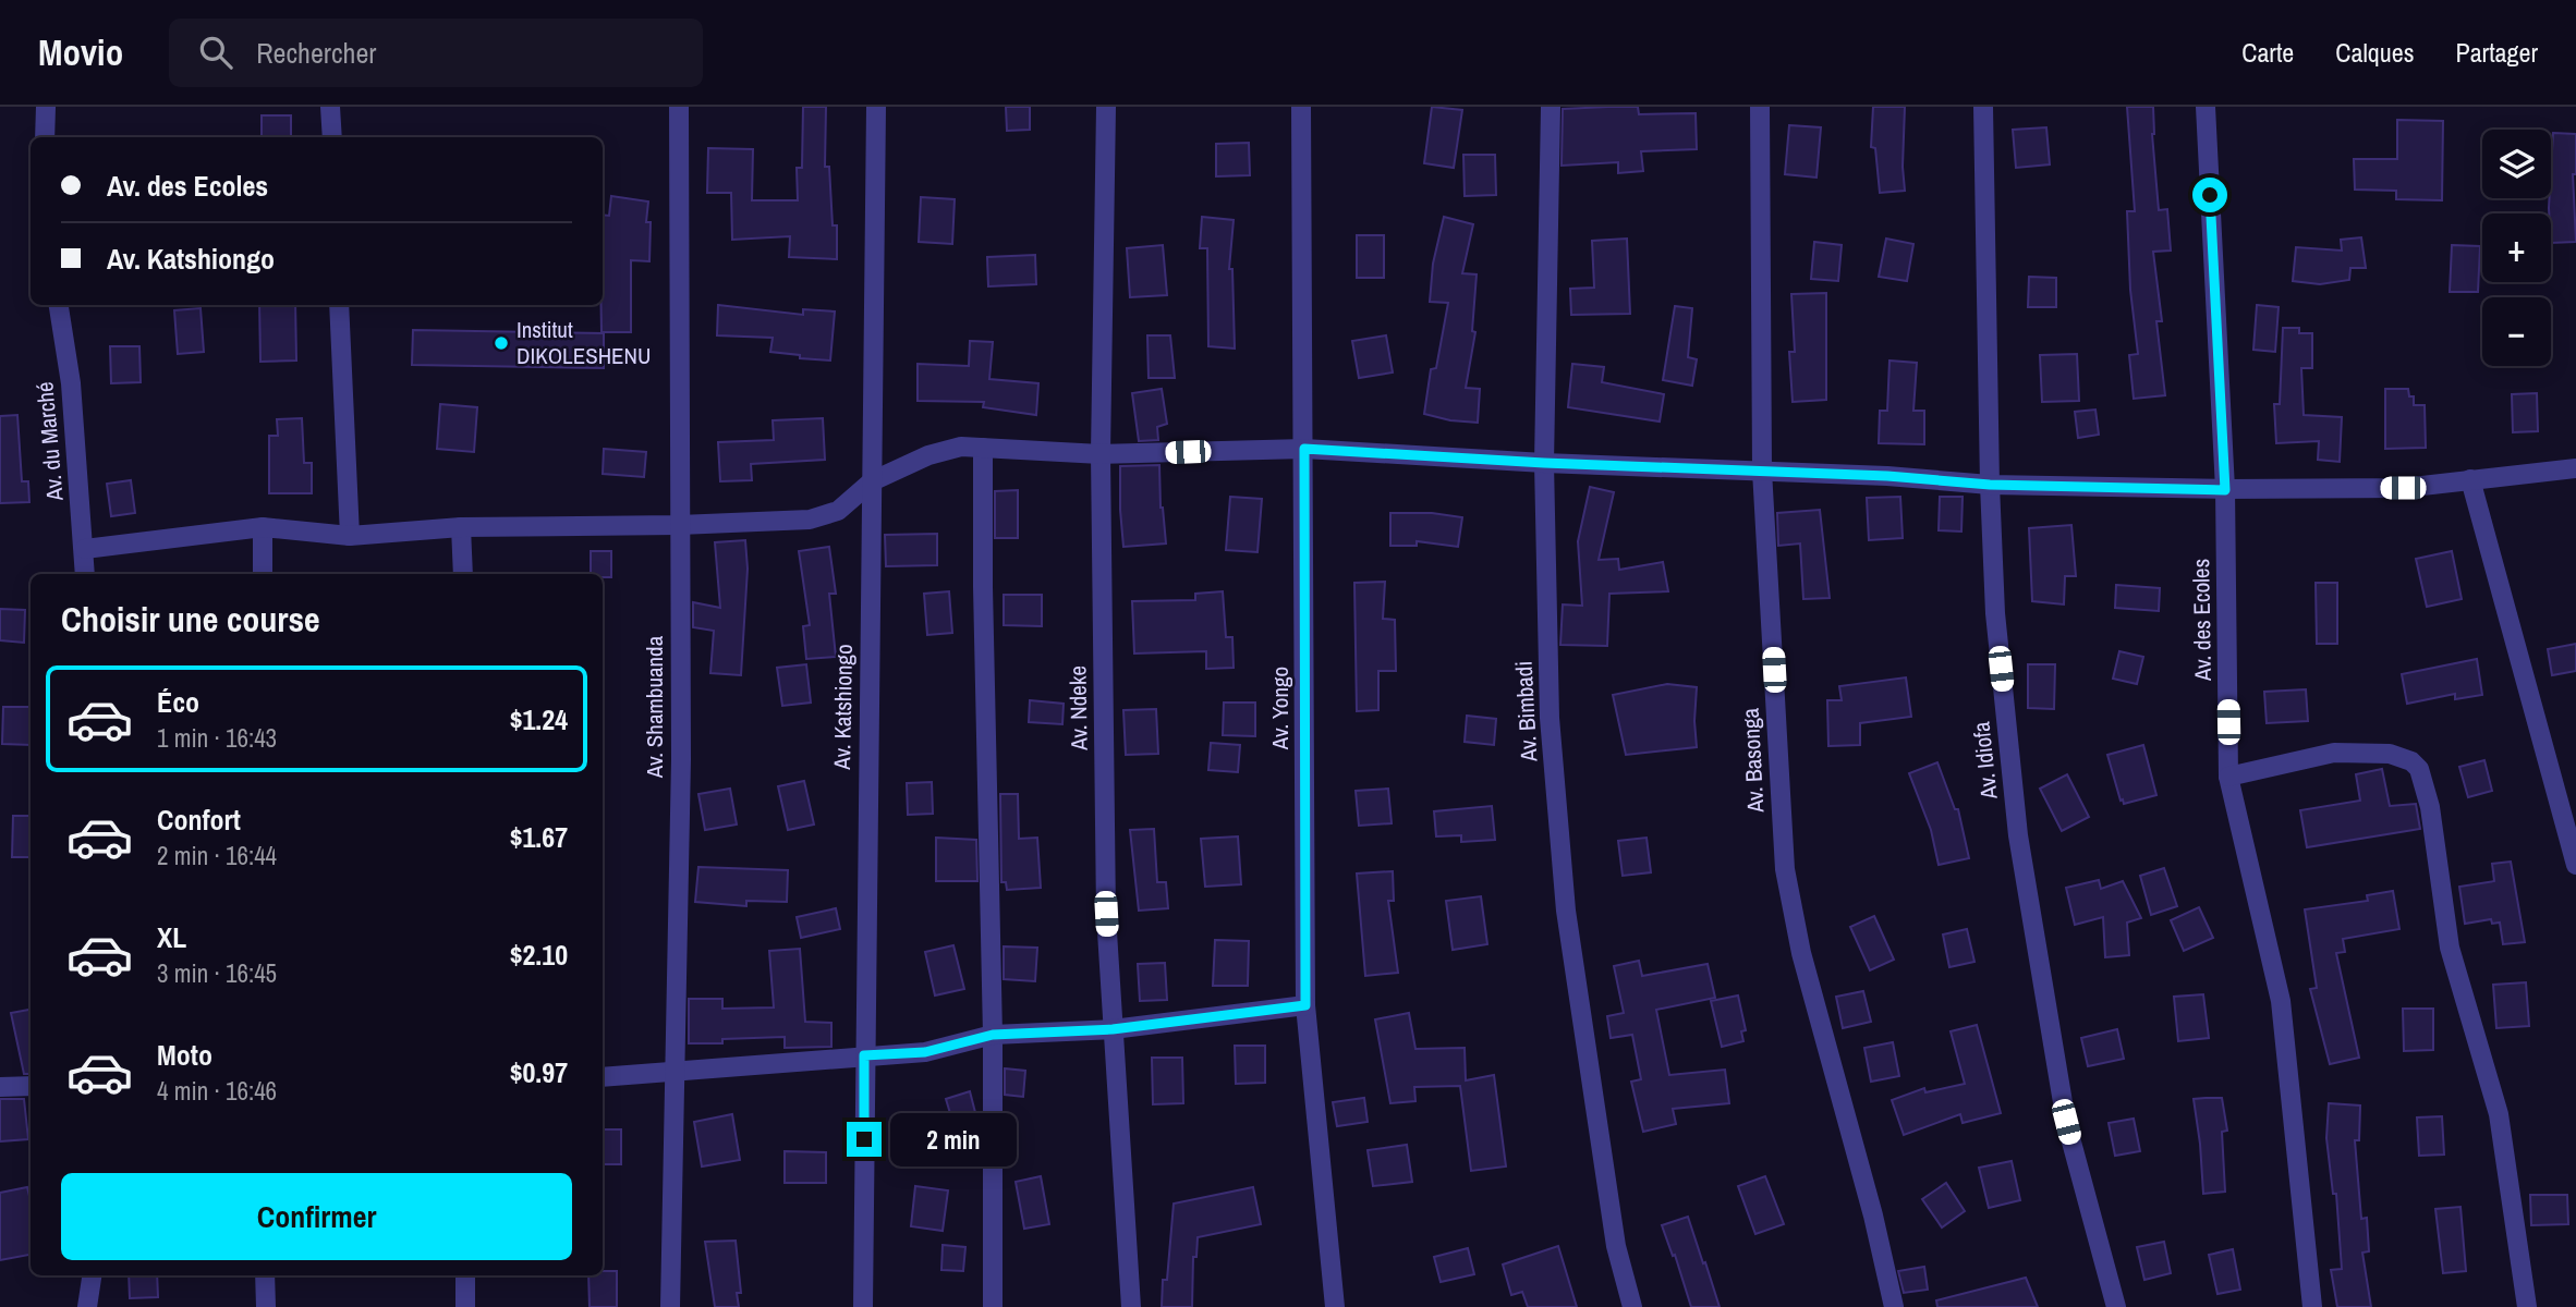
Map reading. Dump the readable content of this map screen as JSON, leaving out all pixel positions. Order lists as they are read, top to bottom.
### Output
{
  "streets": {
    "street": [
      "Av. du Marché",
      "Av. des Ecoles",
      "Av. Shambuanda",
      "Av. Katshiongo",
      "Av. Ndeke",
      "Av. Yongo",
      "Av. Bimbadi",
      "Av. Basonga",
      "Av. Idiofa"
    ]
  },
  "places": ["Institut DIKOLESHENU"],
  "page": {
    "header": "Movio",
    "search": "Rechercher",
    "nav": ["Carte", "Calques", "Partager"],
    "map_buttons": ["+", "−"],
    "banner": ["Av. des Ecoles", "Av. Katshiongo"],
    "heading": "Choisir une course",
    "list": [
      {
        "name": "Éco",
        "note": "1 min · 16:43",
        "value": "$1.24"
      },
      {
        "name": "Confort",
        "note": "2 min · 16:44",
        "value": "$1.67"
      },
      {
        "name": "XL",
        "note": "3 min · 16:45",
        "value": "$2.10"
      },
      {
        "name": "Moto",
        "note": "4 min · 16:46",
        "value": "$0.97"
      }
    ],
    "bubble": "2 min",
    "buttons": "Confirmer"
  }
}
